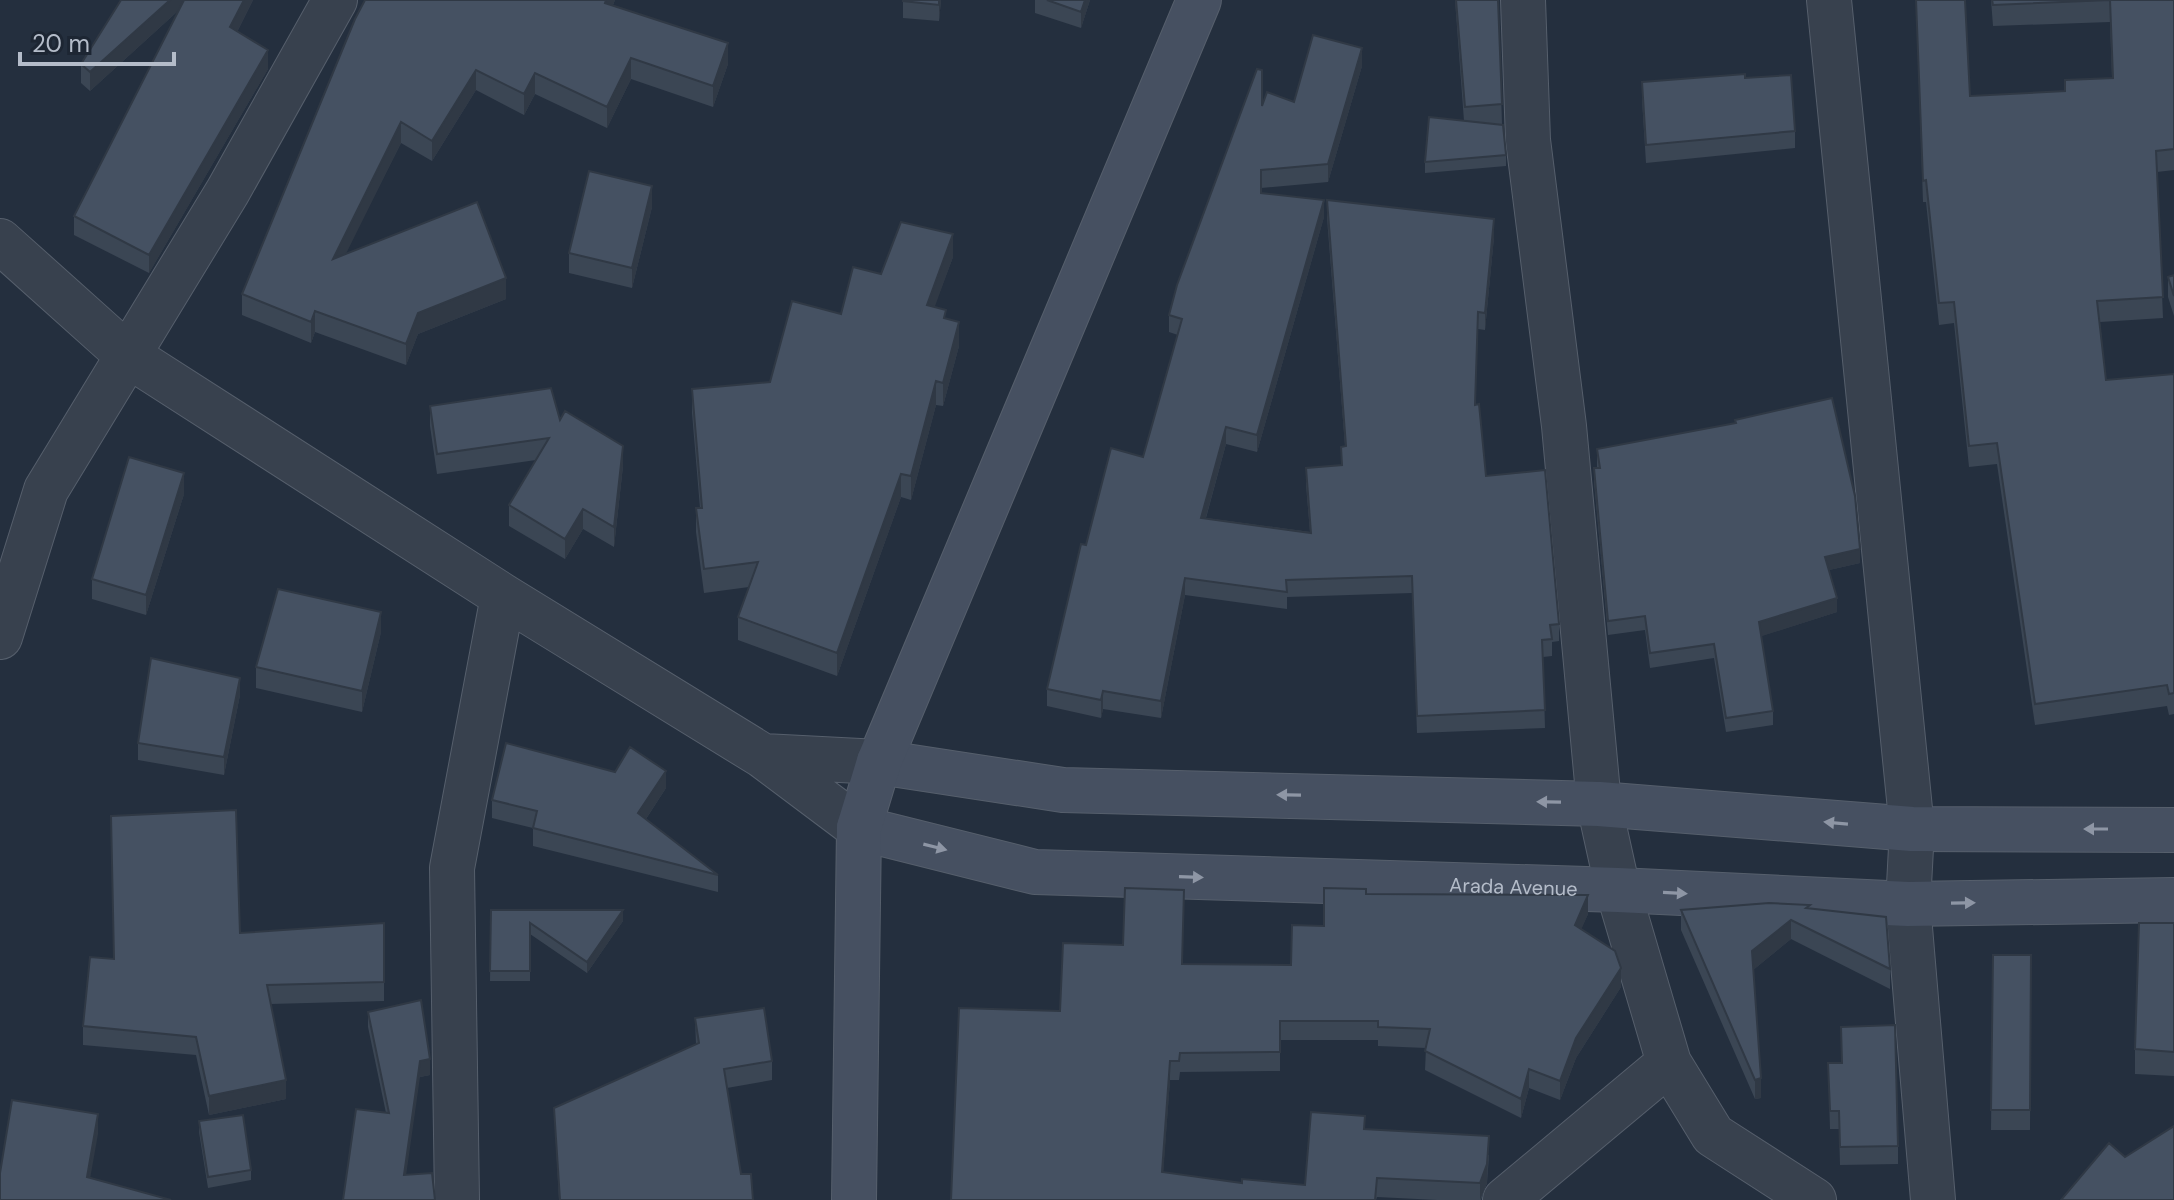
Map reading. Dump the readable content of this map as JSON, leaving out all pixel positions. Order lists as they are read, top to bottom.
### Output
{
  "streets": {
    "main road": ["Arada Avenue"]
  },
  "scale_bar": "20 m"
}
